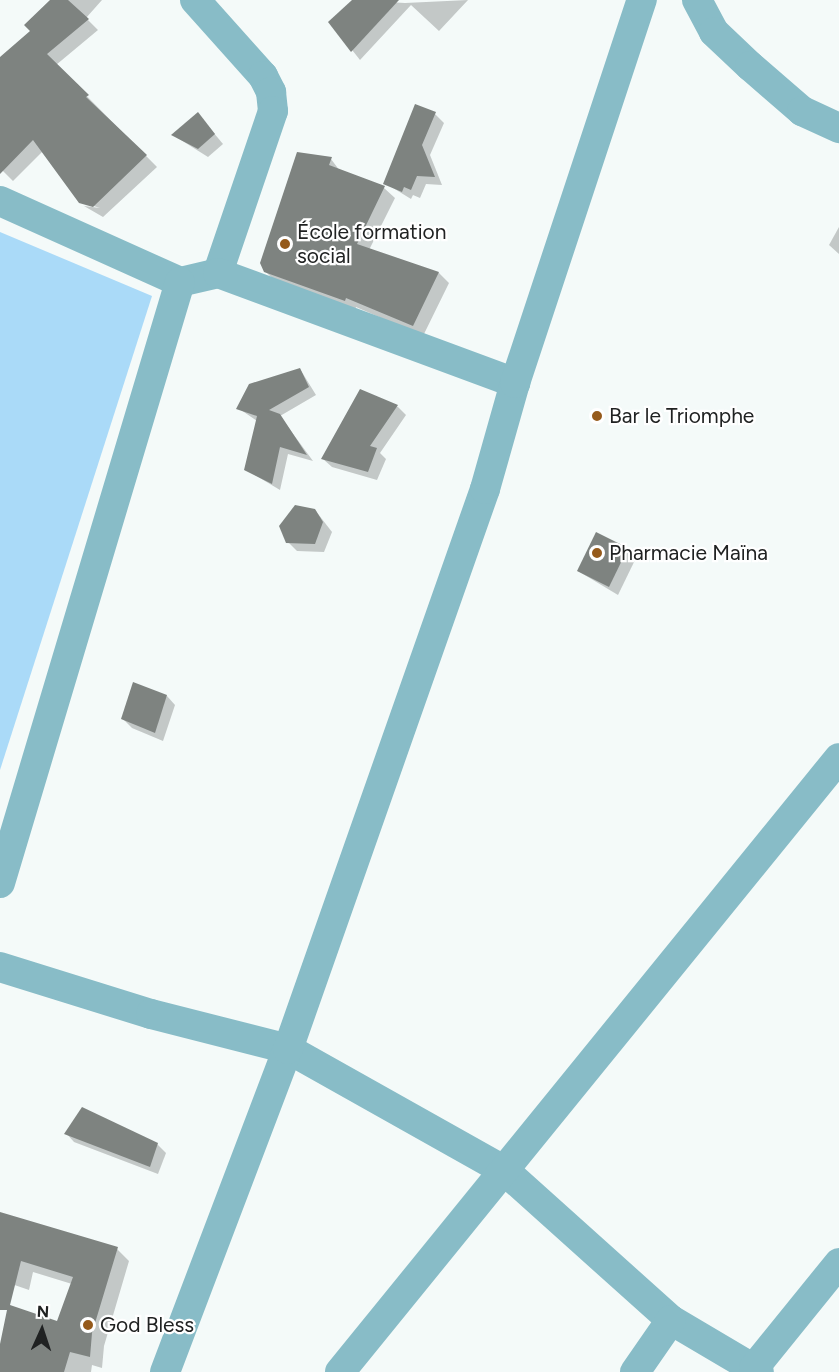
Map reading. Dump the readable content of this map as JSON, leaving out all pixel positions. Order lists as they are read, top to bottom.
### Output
{
  "places": [
    "École formation social",
    "Bar le Triomphe",
    "Pharmacie Maïna",
    "God Bless"
  ],
  "north": "top"
}
